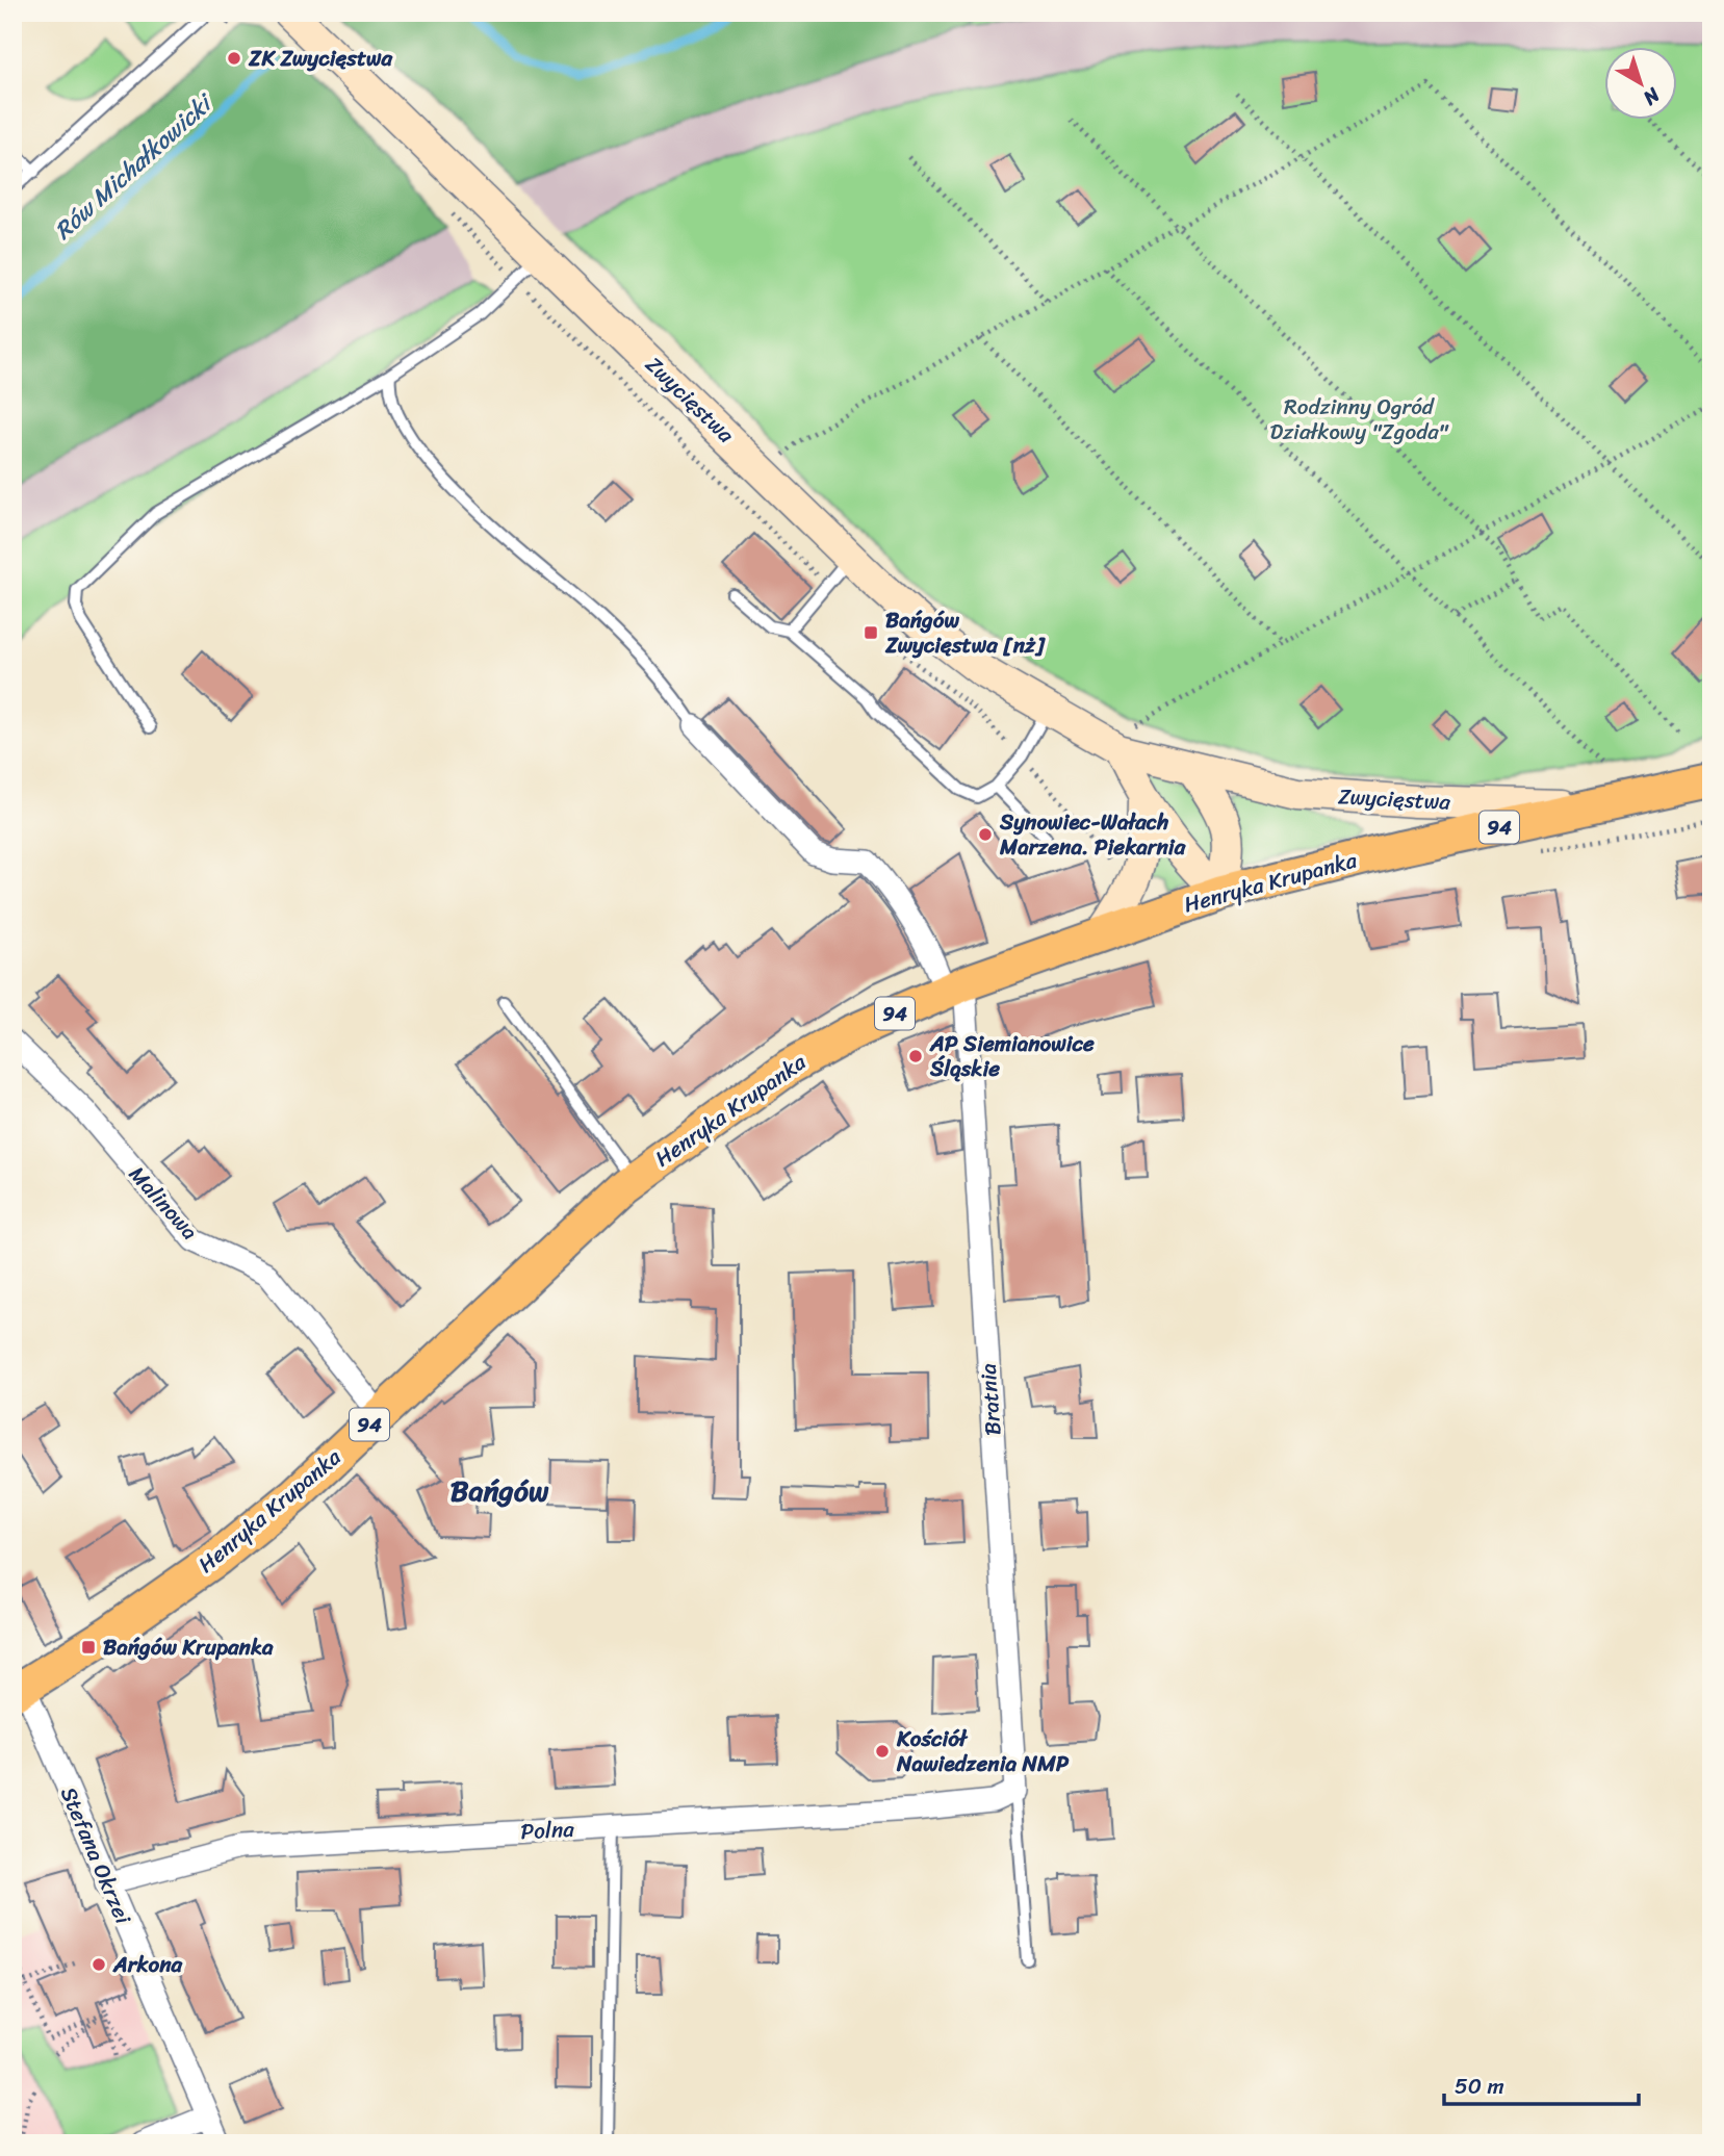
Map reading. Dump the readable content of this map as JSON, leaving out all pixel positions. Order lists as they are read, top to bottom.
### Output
{
  "streets": {
    "main road": ["Zwycięstwa", "94", "Henryka Krupanka"],
    "street": [
      "Malinowa",
      "Bratnia",
      "Polna",
      "Stefana Okrzei"
    ]
  },
  "crossings": [
    ["Zwycięstwa", "94"],
    ["Zwycięstwa", "Henryka Krupanka"],
    ["94", "Henryka Krupanka"],
    ["Henryka Krupanka", "Malinowa"],
    ["Henryka Krupanka", "Bratnia"],
    ["Henryka Krupanka", "Stefana Okrzei"],
    ["Bratnia", "Polna"],
    ["Polna", "Stefana Okrzei"]
  ],
  "districts": ["Bańgów"],
  "water": ["Rów Michałkowicki"],
  "parks": ["Rodzinny Ogród Działkowy \"Zgoda\""],
  "places": {
    "other": [
      "ZK Zwycięstwa",
      "Synowiec-Wałach Marzena. Piekarnia",
      "AP Siemianowice Śląskie",
      "Kościół Nawiedzenia NMP",
      "Arkona"
    ],
    "transit": ["Bańgów Zwycięstwa [nż]", "Bańgów Krupanka"]
  },
  "scale_bar": "50 m",
  "north": "bottom right"
}
